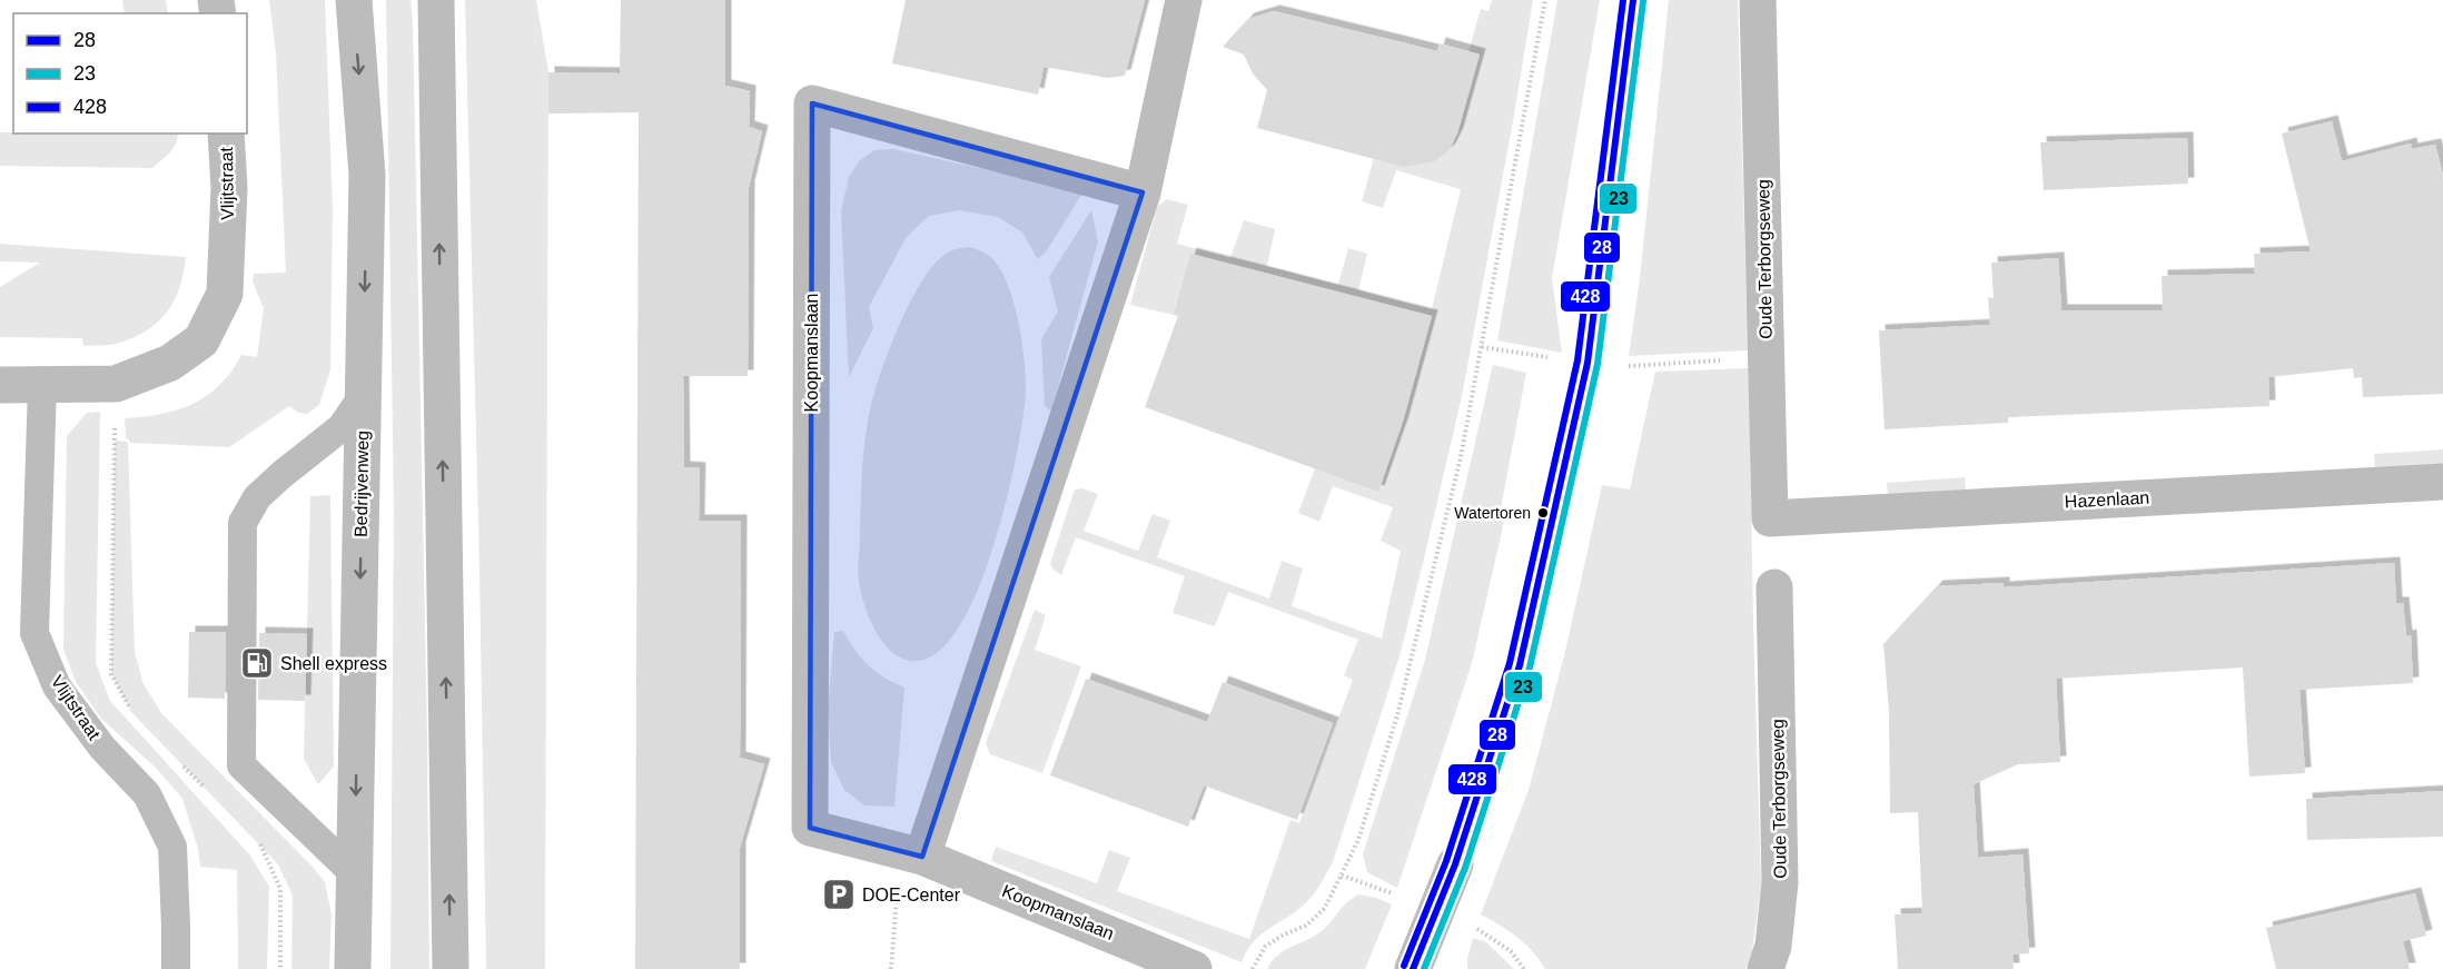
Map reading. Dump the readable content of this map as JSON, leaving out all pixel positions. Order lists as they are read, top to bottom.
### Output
{
  "streets": {
    "street": [
      "Vlijtstraat",
      "Oude Terborgseweg",
      "Koopmanslaan",
      "Bedrijvenweg",
      "Hazenlaan"
    ]
  },
  "crossings": [
    ["Oude Terborgseweg", "Hazenlaan"]
  ],
  "places": {
    "other": ["Watertoren"],
    "fuel station": ["Shell express"],
    "parking": ["DOE-Center"]
  },
  "lines": ["transit line 28", "transit line 428", "transit line 23"],
  "legend": ["28", "23", "428"]
}
